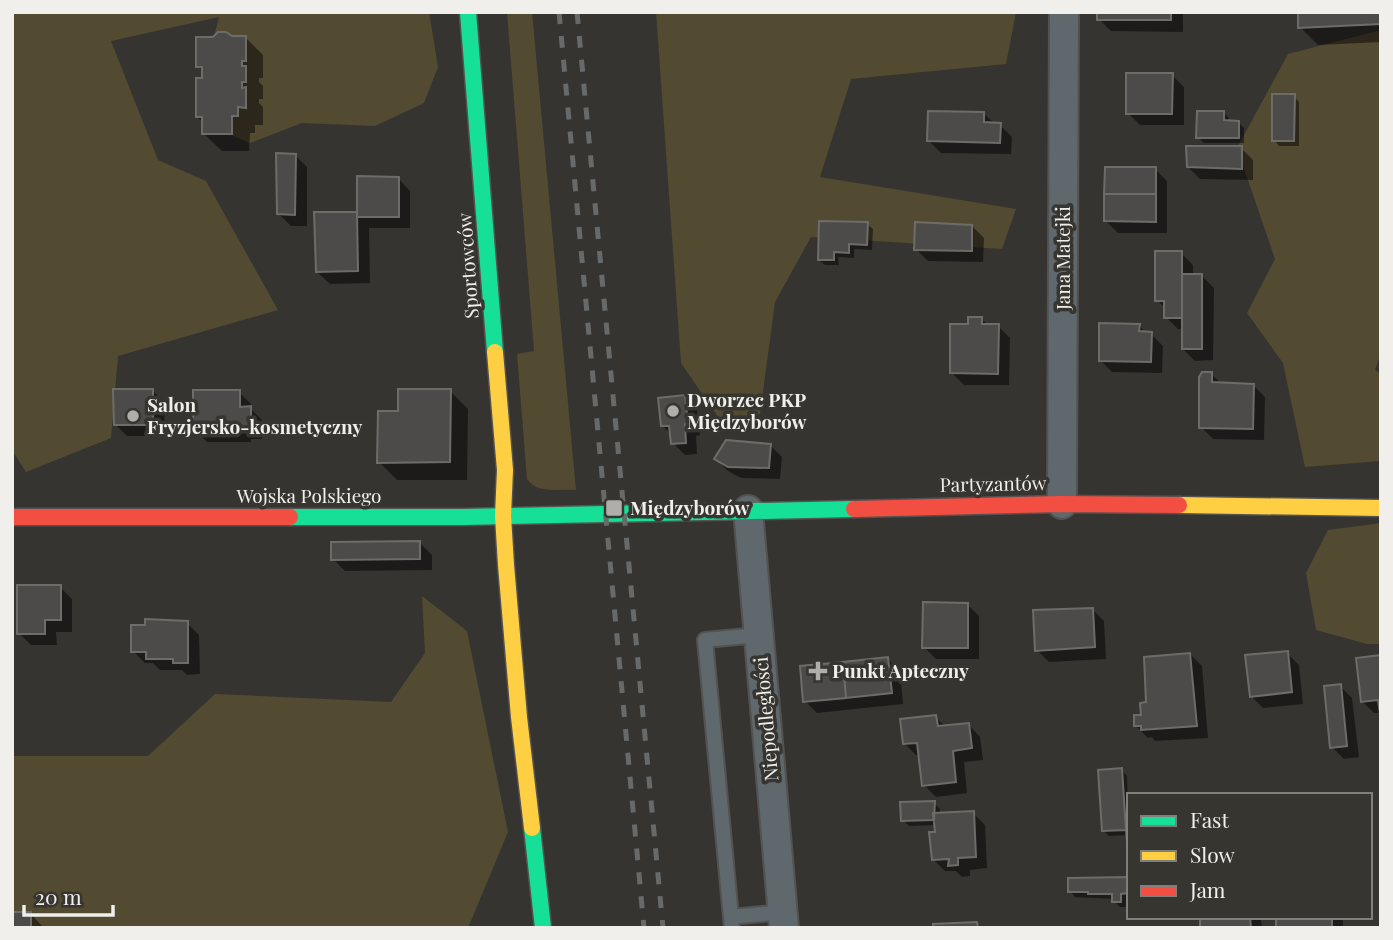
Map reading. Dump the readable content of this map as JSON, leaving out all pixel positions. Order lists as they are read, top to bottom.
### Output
{
  "streets": {
    "street": [
      "Jana Matejki",
      "Sportowców",
      "Partyzantów",
      "Wojska Polskiego",
      "Niepodległości"
    ]
  },
  "crossings": [
    ["Jana Matejki", "Partyzantów"],
    ["Sportowców", "Wojska Polskiego"],
    ["Partyzantów", "Wojska Polskiego"],
    ["Partyzantów", "Niepodległości"]
  ],
  "places": {
    "other": ["Dworzec PKP Międzyborów", "Salon Fryzjersko-kosmetyczny"],
    "transit": ["Międzyborów"],
    "health": ["Punkt Apteczny"]
  },
  "legend": ["Fast", "Slow", "Jam"],
  "scale_bar": "20 m"
}
